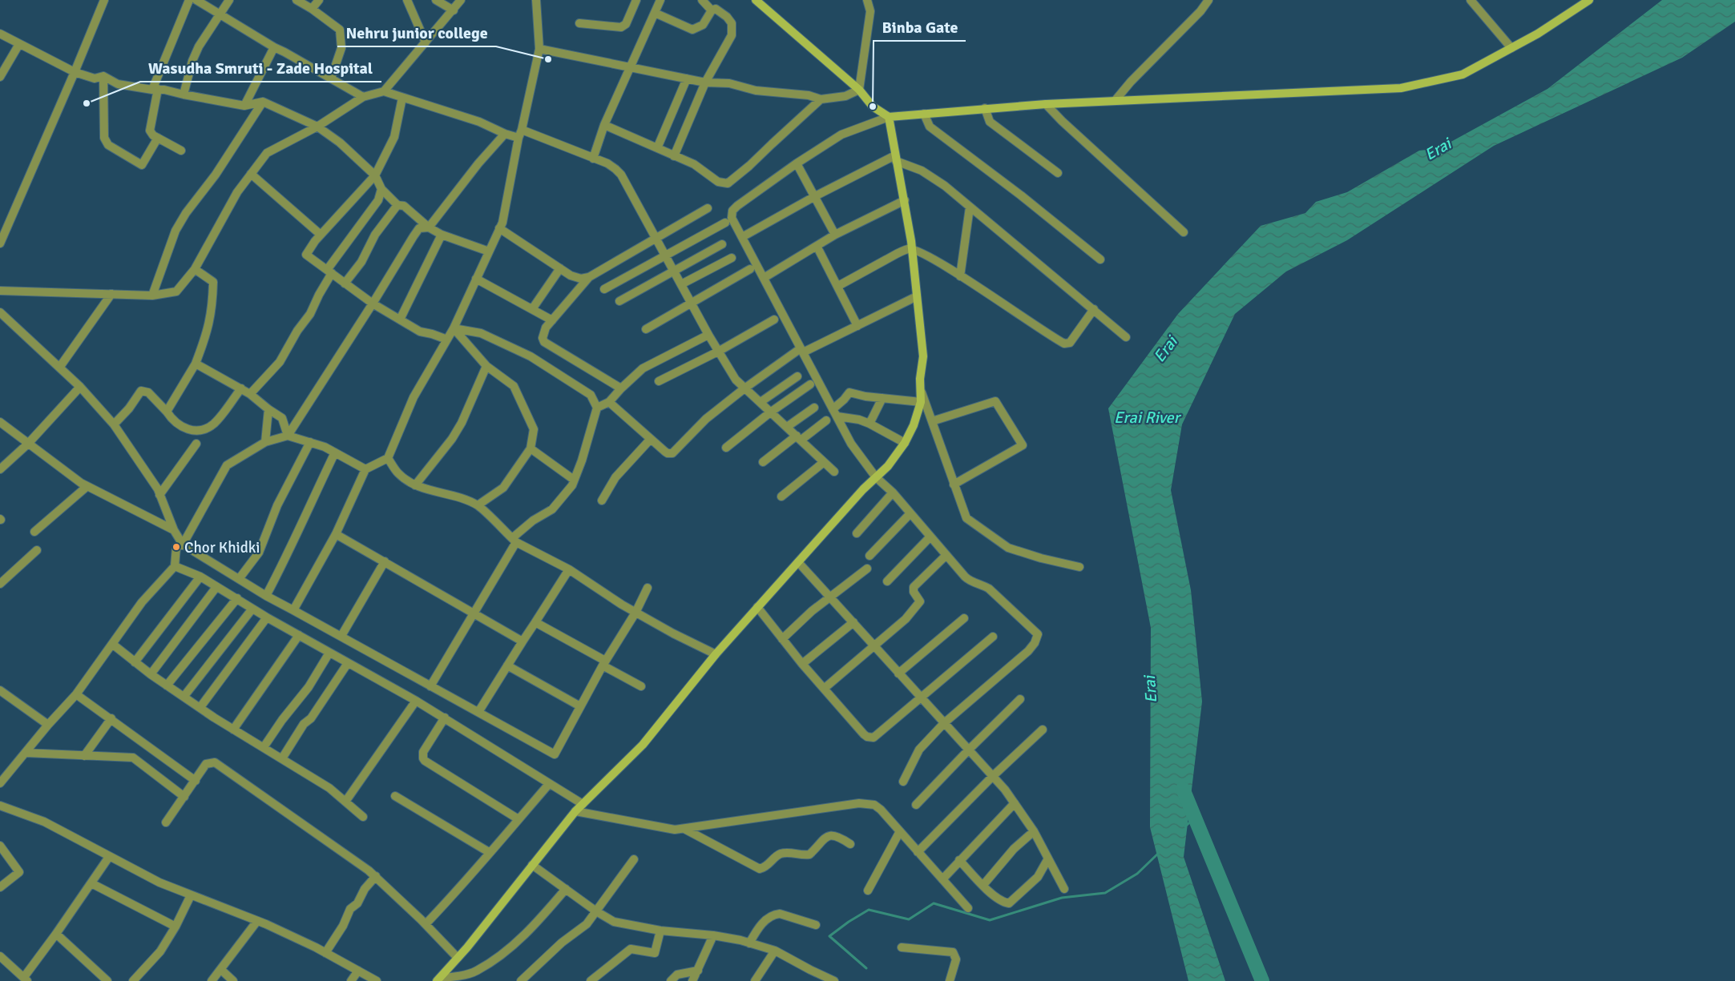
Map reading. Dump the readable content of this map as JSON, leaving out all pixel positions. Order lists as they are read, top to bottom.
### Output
{
  "water": ["Erai", "Erai River"],
  "places": [
    "Nehru junior college",
    "Wasudha Smruti - Zade Hospital",
    "Binba Gate",
    "Chor Khidki"
  ]
}
